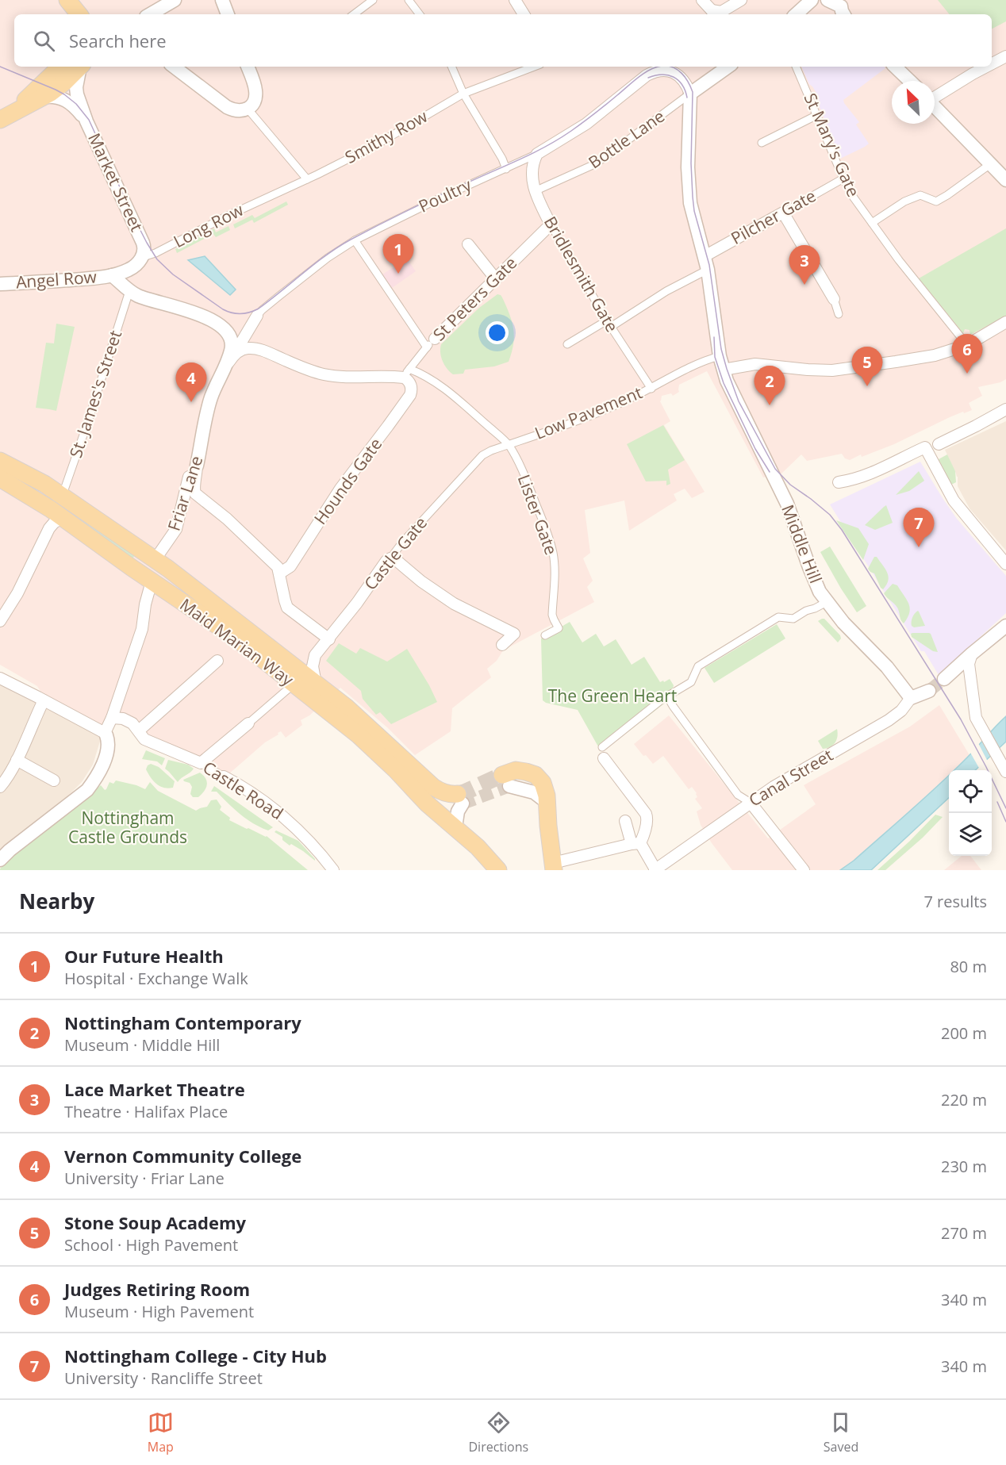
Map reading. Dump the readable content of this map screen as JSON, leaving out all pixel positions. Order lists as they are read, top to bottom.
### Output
{
  "streets": {
    "main road": ["Friar Lane", "Maid Marian Way"],
    "street": [
      "Smithy Row",
      "Bottle Lane",
      "St Mary's Gate",
      "Market Street",
      "Poultry",
      "Pilcher Gate",
      "Long Row",
      "Bridlesmith Gate",
      "Angel Row",
      "St Peters Gate",
      "St. James's Street",
      "Low Pavement",
      "Hounds Gate",
      "Lister Gate",
      "Middle Hill",
      "Castle Gate",
      "Canal Street",
      "Castle Road"
    ]
  },
  "crossings": [
    ["Smithy Row", "Long Row"],
    ["Bottle Lane", "Bridlesmith Gate"],
    ["Bottle Lane", "Middle Hill"],
    ["St Mary's Gate", "Pilcher Gate"],
    ["Market Street", "Long Row"],
    ["Poultry", "Bridlesmith Gate"],
    ["Pilcher Gate", "Middle Hill"],
    ["Long Row", "Angel Row"],
    ["Bridlesmith Gate", "St Peters Gate"],
    ["Bridlesmith Gate", "Low Pavement"],
    ["St Peters Gate", "Hounds Gate"],
    ["St. James's Street", "Friar Lane"],
    ["St. James's Street", "Maid Marian Way"],
    ["Low Pavement", "Lister Gate"],
    ["Low Pavement", "Middle Hill"],
    ["Low Pavement", "Castle Gate"],
    ["Friar Lane", "Maid Marian Way"],
    ["Friar Lane", "Castle Road"],
    ["Lister Gate", "Castle Gate"],
    ["Middle Hill", "Canal Street"],
    ["Castle Gate", "Maid Marian Way"]
  ],
  "parks": ["The Green Heart", "Nottingham Castle Grounds"],
  "north": "top left",
  "page": {
    "search": "Search here",
    "pins": [
      "1",
      "3",
      "6",
      "5",
      "4",
      "2",
      "7"
    ],
    "heading": ["Nearby", "7 results"],
    "list": [
      {
        "mark": "1",
        "name": "Our Future Health",
        "note": "Hospital · Exchange Walk",
        "value": "80 m"
      },
      {
        "mark": "2",
        "name": "Nottingham Contemporary",
        "note": "Museum · Middle Hill",
        "value": "200 m"
      },
      {
        "mark": "3",
        "name": "Lace Market Theatre",
        "note": "Theatre · Halifax Place",
        "value": "220 m"
      },
      {
        "mark": "4",
        "name": "Vernon Community College",
        "note": "University · Friar Lane",
        "value": "230 m"
      },
      {
        "mark": "5",
        "name": "Stone Soup Academy",
        "note": "School · High Pavement",
        "value": "270 m"
      },
      {
        "mark": "6",
        "name": "Judges Retiring Room",
        "note": "Museum · High Pavement",
        "value": "340 m"
      },
      {
        "mark": "7",
        "name": "Nottingham College - City Hub",
        "note": "University · Rancliffe Street",
        "value": "340 m"
      }
    ],
    "nav": ["Map", "Directions", "Saved"]
  }
}
